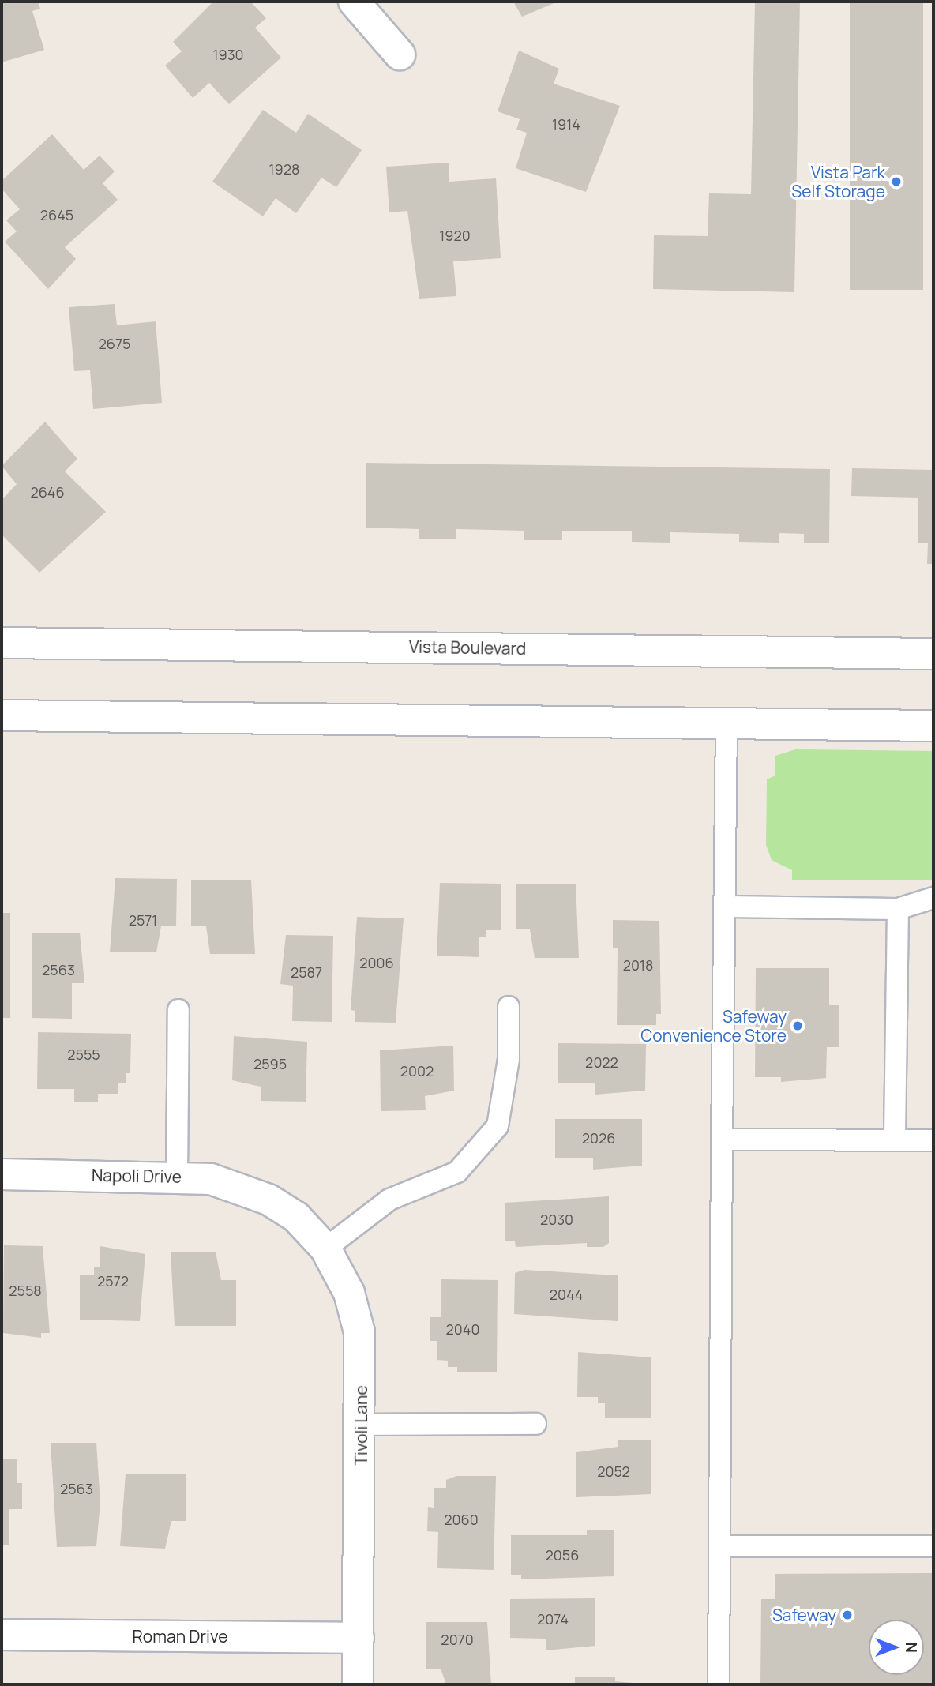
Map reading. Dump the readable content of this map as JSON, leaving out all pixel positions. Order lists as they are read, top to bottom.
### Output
{
  "streets": {
    "main road": [
      "Vista Boulevard",
      "Napoli Drive",
      "Tivoli Lane",
      "Roman Drive"
    ]
  },
  "crossings": [
    ["Napoli Drive", "Tivoli Lane"],
    ["Tivoli Lane", "Roman Drive"]
  ],
  "places": ["Vista Park Self Storage", "Safeway Convenience Store", "Safeway"],
  "house_numbers": [
    "1930",
    "1914",
    "1928",
    "2645",
    "1920",
    "2675",
    "2646",
    "2571",
    "2006",
    "2018",
    "2563",
    "2587",
    "2555",
    "2022",
    "2595",
    "2002",
    "2026",
    "2030",
    "2572",
    "2558",
    "2044",
    "2040",
    "2052",
    "2563",
    "2060",
    "2056",
    "2074",
    "2070"
  ],
  "north": "right"
}
